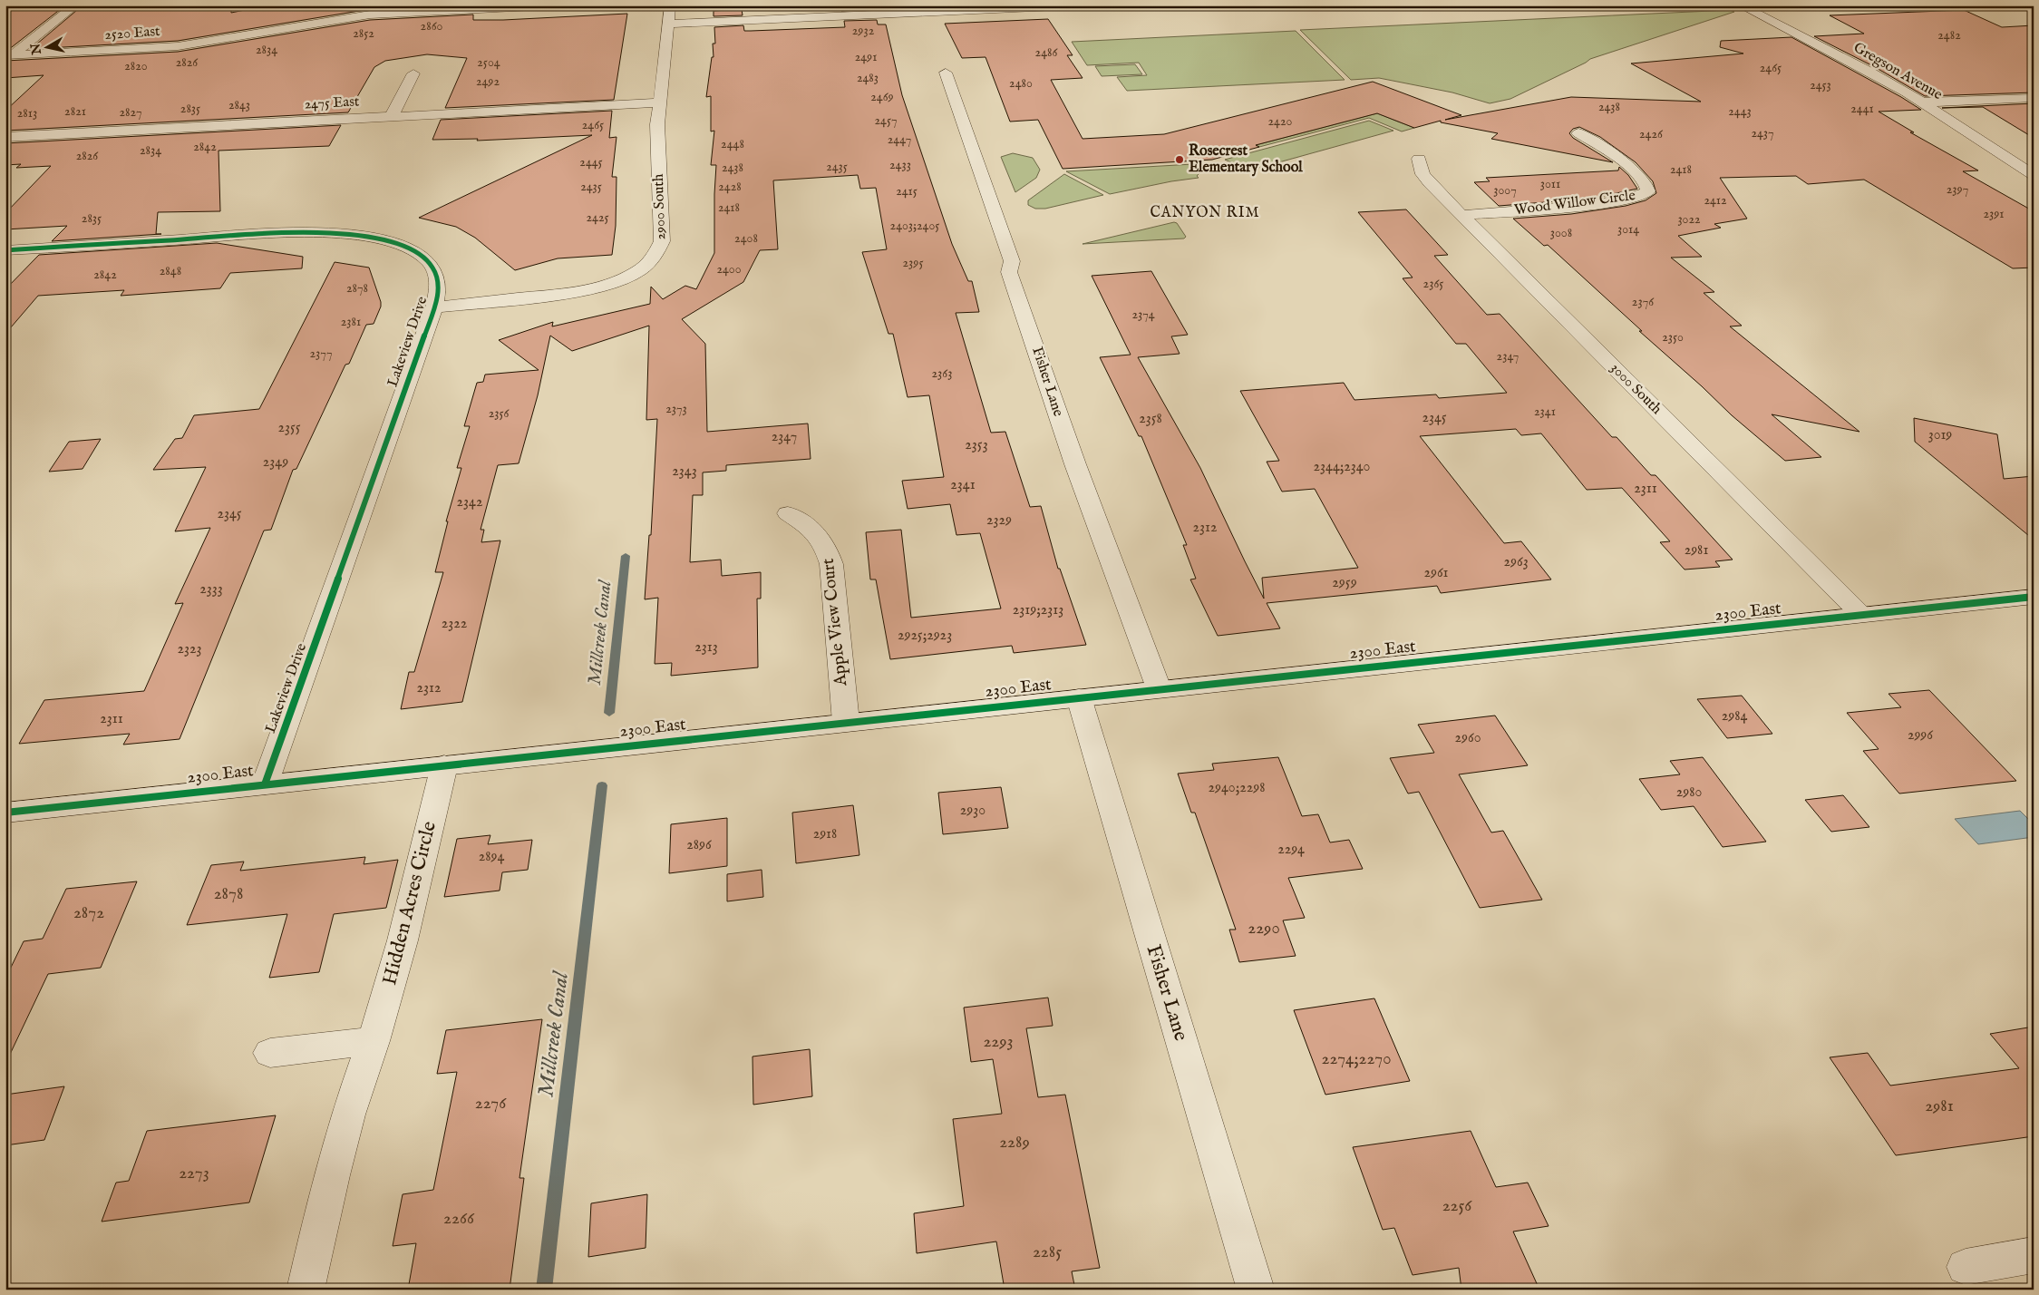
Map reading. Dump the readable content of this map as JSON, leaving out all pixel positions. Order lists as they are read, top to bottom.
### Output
{
  "streets": {
    "street": [
      "2520 East",
      "Gregson Avenue",
      "2475 East",
      "Wood Willow Circle",
      "2900 South",
      "Lakeview Drive",
      "Fisher Lane",
      "3000 South",
      "2300 East",
      "Apple View Court",
      "Hidden Acres Circle"
    ]
  },
  "crossings": [
    ["2475 East", "2900 South"],
    ["Wood Willow Circle", "3000 South"],
    ["2900 South", "Lakeview Drive"],
    ["Lakeview Drive", "2300 East"],
    ["Fisher Lane", "2300 East"],
    ["3000 South", "2300 East"],
    ["2300 East", "Apple View Court"],
    ["2300 East", "Hidden Acres Circle"]
  ],
  "districts": ["CANYON RIM"],
  "water": ["Millcreek Canal"],
  "places": ["Rosecrest Elementary School"],
  "house_numbers": [
    "2860",
    "2932",
    "2852",
    "2482",
    "2834",
    "2486",
    "2491",
    "2826",
    "2504",
    "2820",
    "2465",
    "2483",
    "2492",
    "2480",
    "2453",
    "2469",
    "2843",
    "2438",
    "2835",
    "2441",
    "2821",
    "2443",
    "2827",
    "2813",
    "2457",
    "2420",
    "2465",
    "2437",
    "2426",
    "2447",
    "2448",
    "2842",
    "2834",
    "2826",
    "2445",
    "2433",
    "2435",
    "2438",
    "2418",
    "3011",
    "2435",
    "2428",
    "2397",
    "3007",
    "2415",
    "2412",
    "2418",
    "2391",
    "2425",
    "2835",
    "3022",
    "2403;2405",
    "3014",
    "3008",
    "2408",
    "2395",
    "2400",
    "2848",
    "2842",
    "2365",
    "2878",
    "2376",
    "2374",
    "2381",
    "2350",
    "2377",
    "2347",
    "2363",
    "2373",
    "2341",
    "2356",
    "2345",
    "2358",
    "2355",
    "3019",
    "2347",
    "2353",
    "2349",
    "2344;2340",
    "2343",
    "2341",
    "2311",
    "2342",
    "2345",
    "2329",
    "2312",
    "2981",
    "2963",
    "2961",
    "2959",
    "2333",
    "2319;2313",
    "2322",
    "2925;2923",
    "2313",
    "2323",
    "2312",
    "2984",
    "2311",
    "2996",
    "2960",
    "2940;2298",
    "2980",
    "2930",
    "2918",
    "2896",
    "2294",
    "2894",
    "2878",
    "2872",
    "2290",
    "2293",
    "2274;2270",
    "2276",
    "2981",
    "2289",
    "2273",
    "2256",
    "2266",
    "2285"
  ],
  "north": "left"
}
